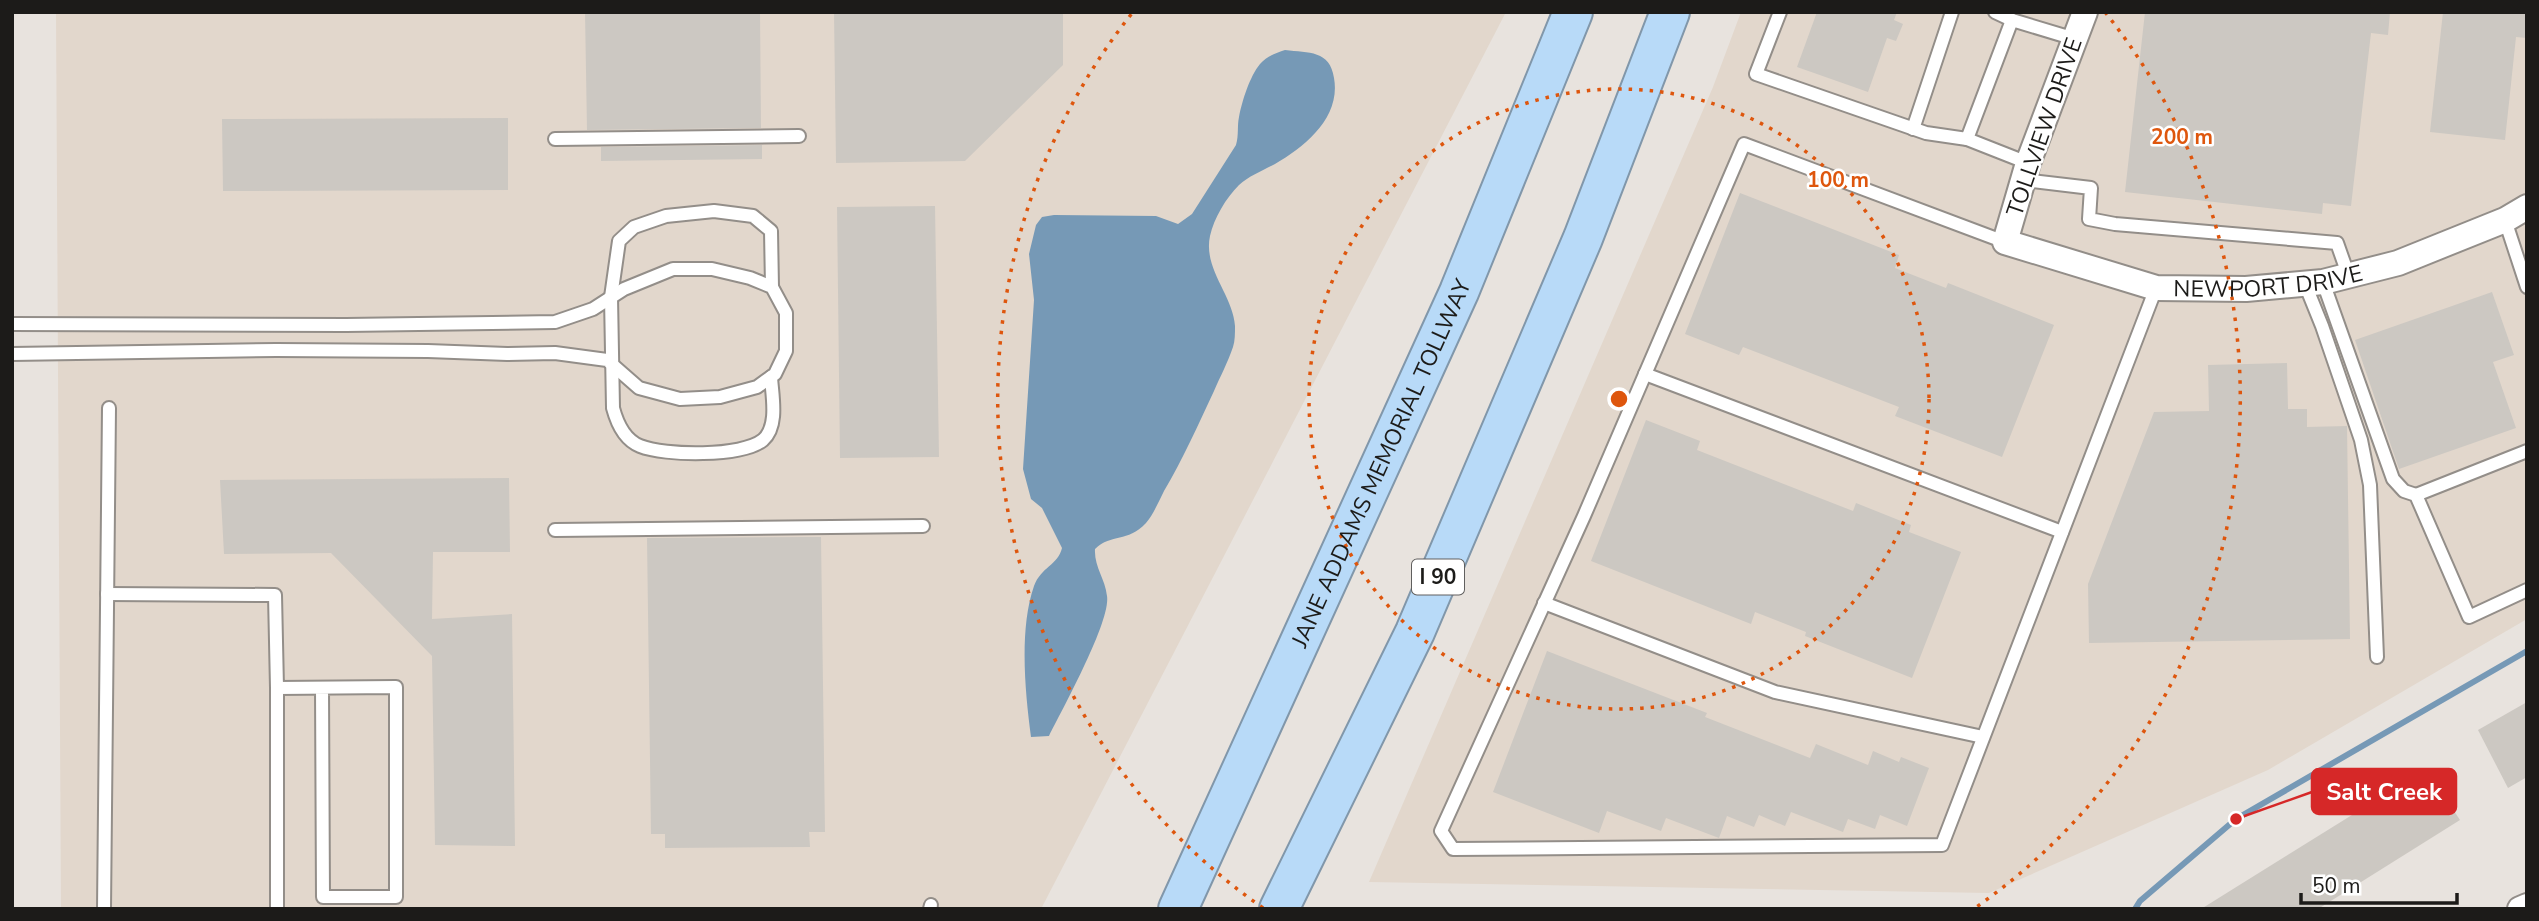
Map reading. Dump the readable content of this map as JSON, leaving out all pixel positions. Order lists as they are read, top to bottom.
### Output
{
  "streets": {
    "highway": ["JANE ADDAMS MEMORIAL TOLLWAY", "I 90"],
    "street": ["TOLLVIEW DRIVE", "NEWPORT DRIVE"]
  },
  "crossings": [
    ["TOLLVIEW DRIVE", "NEWPORT DRIVE"]
  ],
  "places": ["Salt Creek"],
  "scale_bar": "50 m",
  "rings": ["200 m", "100 m"]
}
